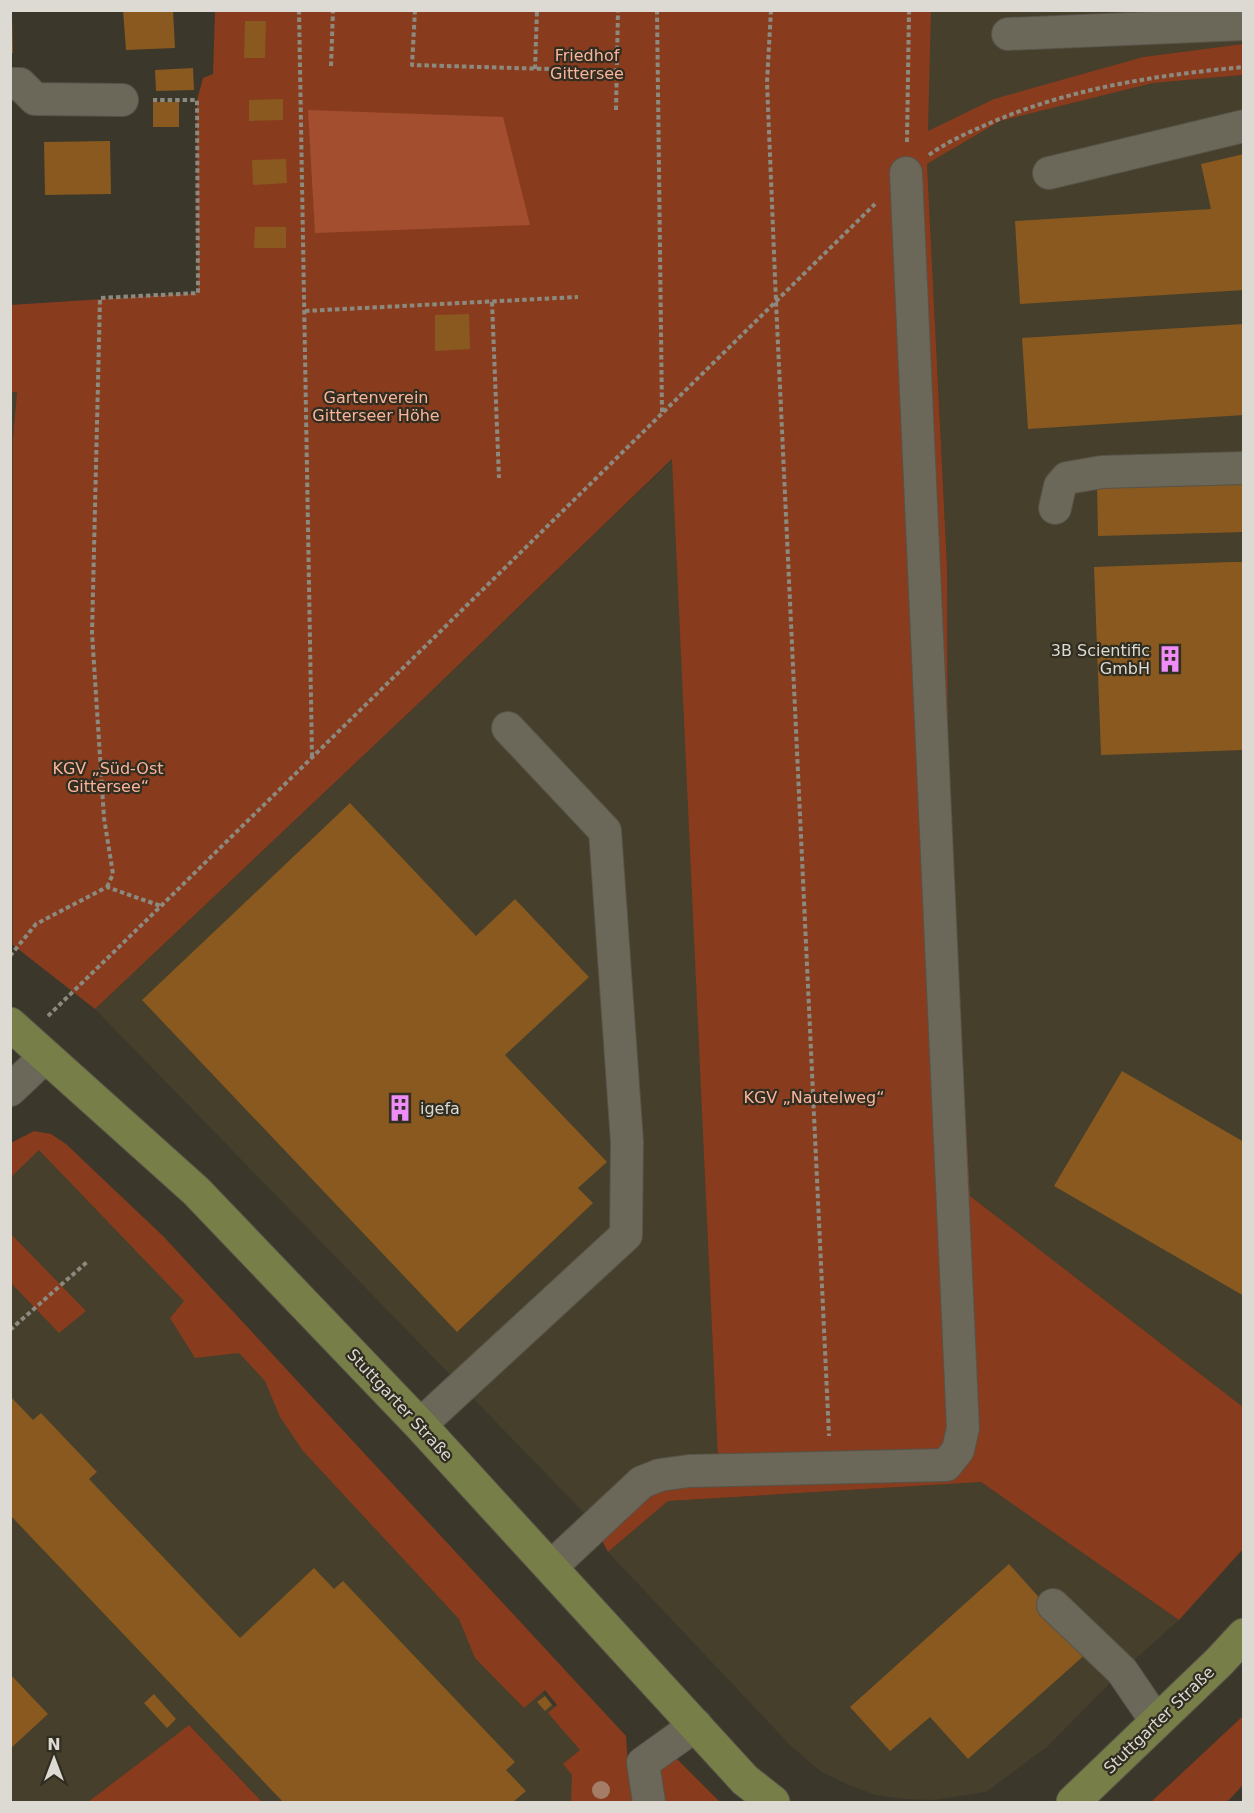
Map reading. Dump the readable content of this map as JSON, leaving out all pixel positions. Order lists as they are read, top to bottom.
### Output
{
  "streets": {
    "main road": ["Stuttgarter Straße"]
  },
  "parks": [
    "Friedhof Gittersee",
    "Gartenverein Gitterseer Höhe",
    "KGV „Süd-Ost Gittersee“",
    "KGV „Nautelweg“"
  ],
  "places": {
    "building": ["3B Scientific GmbH", "igefa"]
  },
  "north": "top"
}
